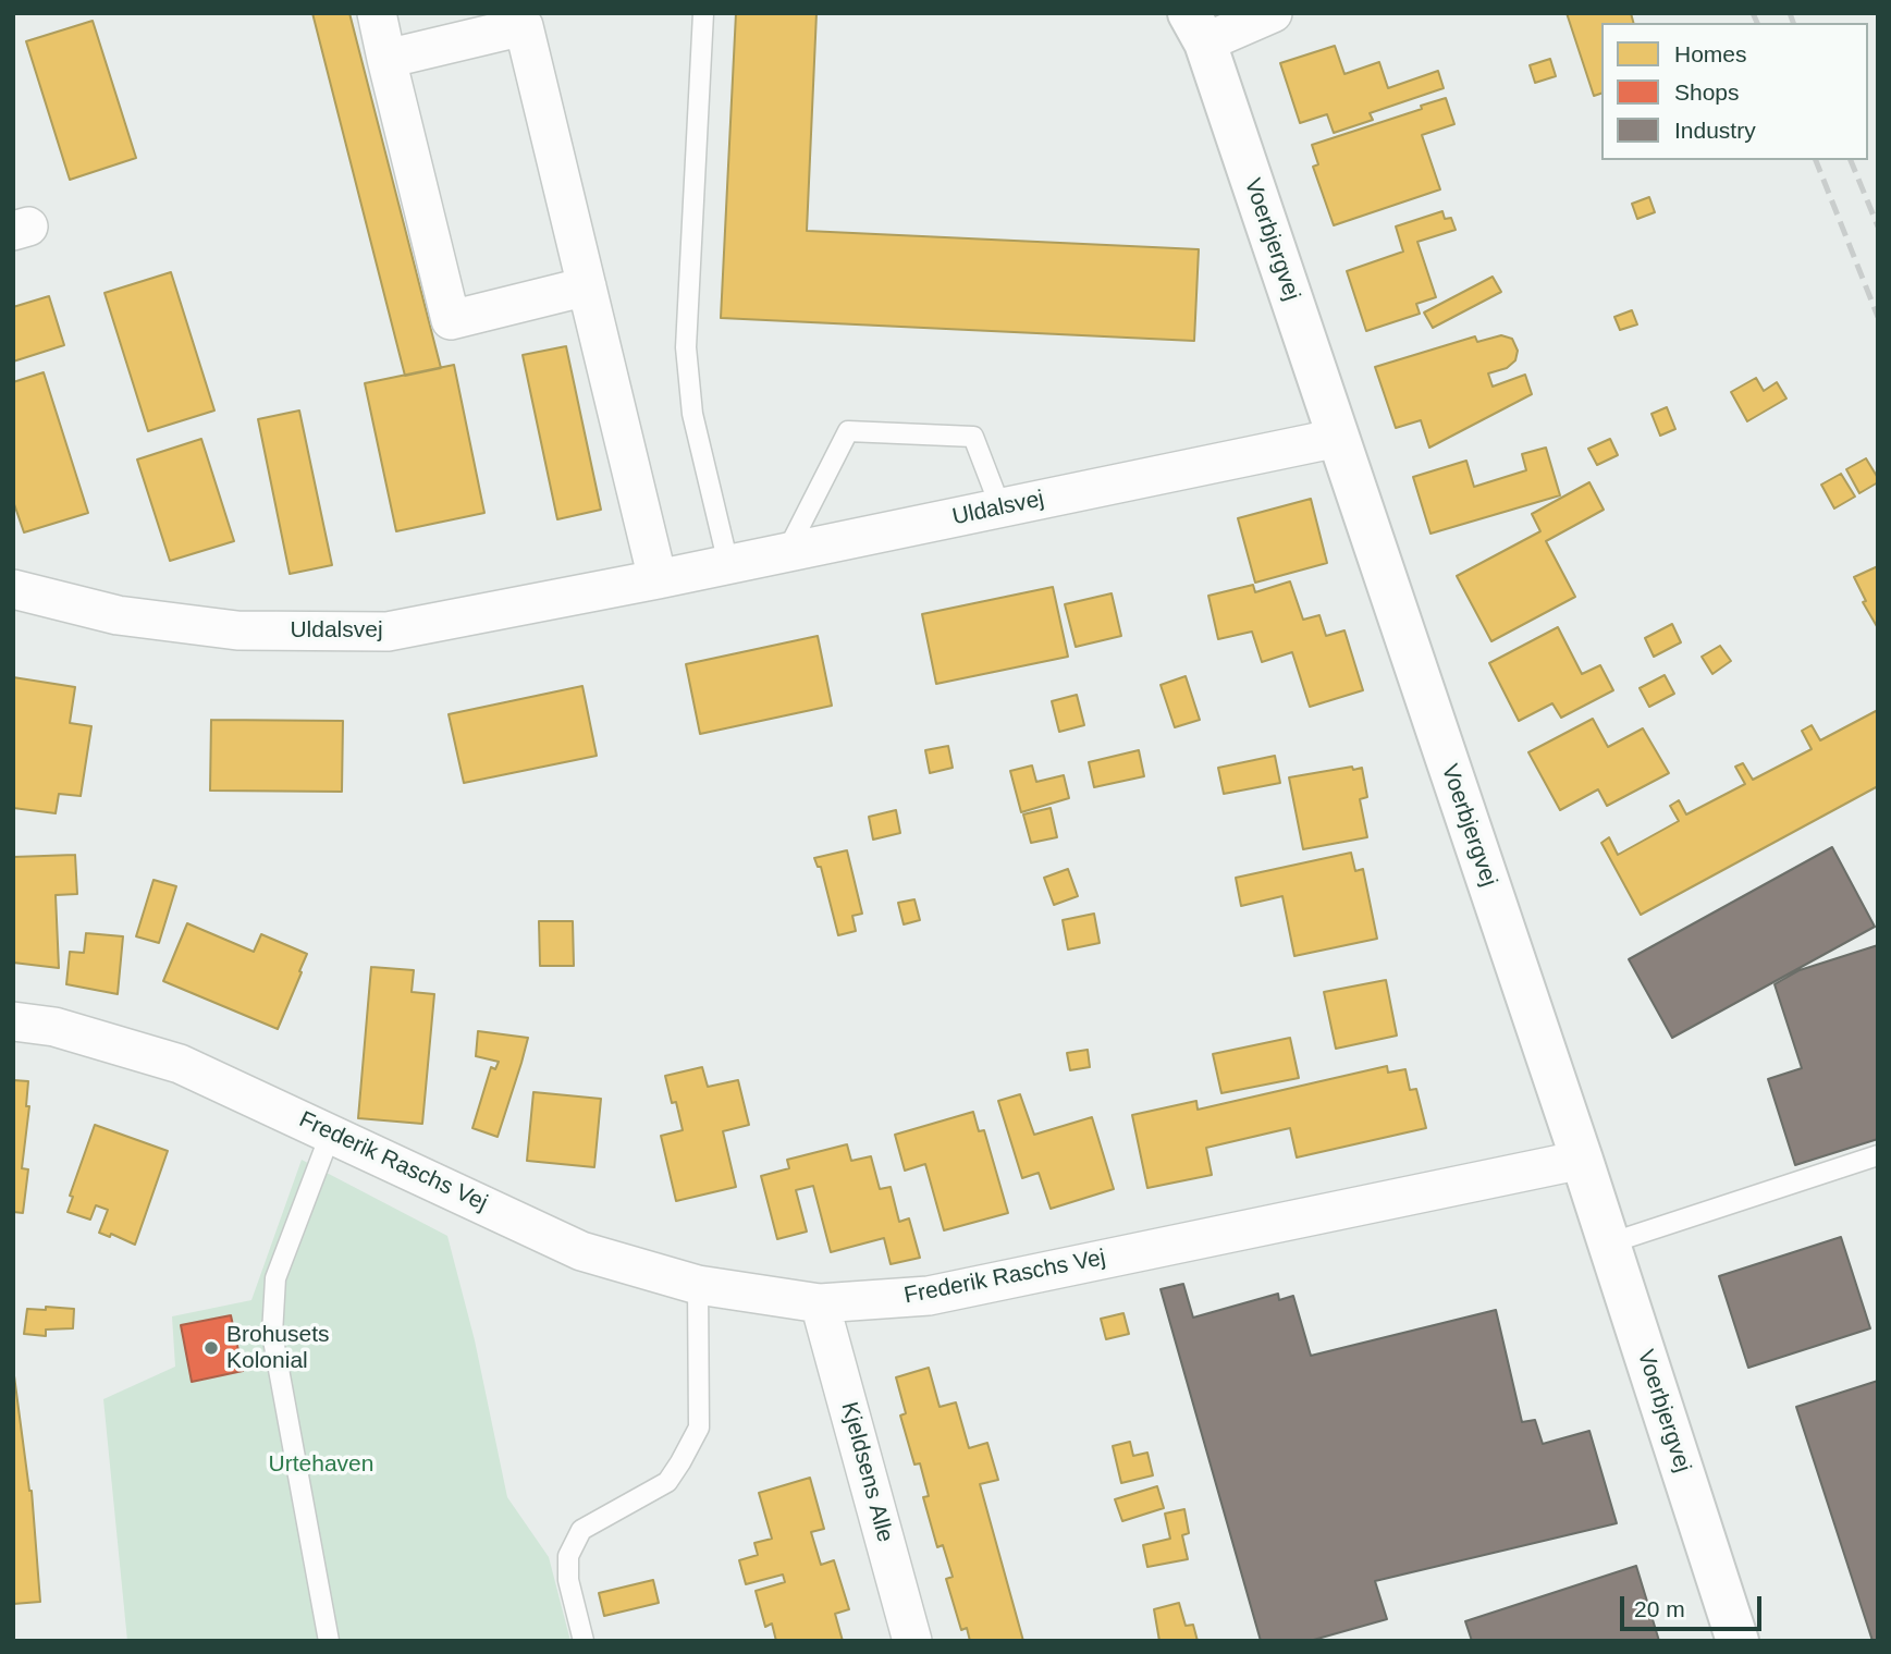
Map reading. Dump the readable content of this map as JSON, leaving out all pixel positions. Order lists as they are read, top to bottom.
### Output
{
  "streets": {
    "street": [
      "Voerbjergvej",
      "Uldalsvej",
      "Frederik Raschs Vej",
      "Kjeldsens Alle"
    ]
  },
  "crossings": [
    ["Voerbjergvej", "Uldalsvej"],
    ["Voerbjergvej", "Frederik Raschs Vej"],
    ["Frederik Raschs Vej", "Kjeldsens Alle"]
  ],
  "parks": ["Urtehaven"],
  "places": ["Brohusets Kolonial"],
  "legend": ["Homes", "Shops", "Industry"],
  "scale_bar": "20 m"
}
